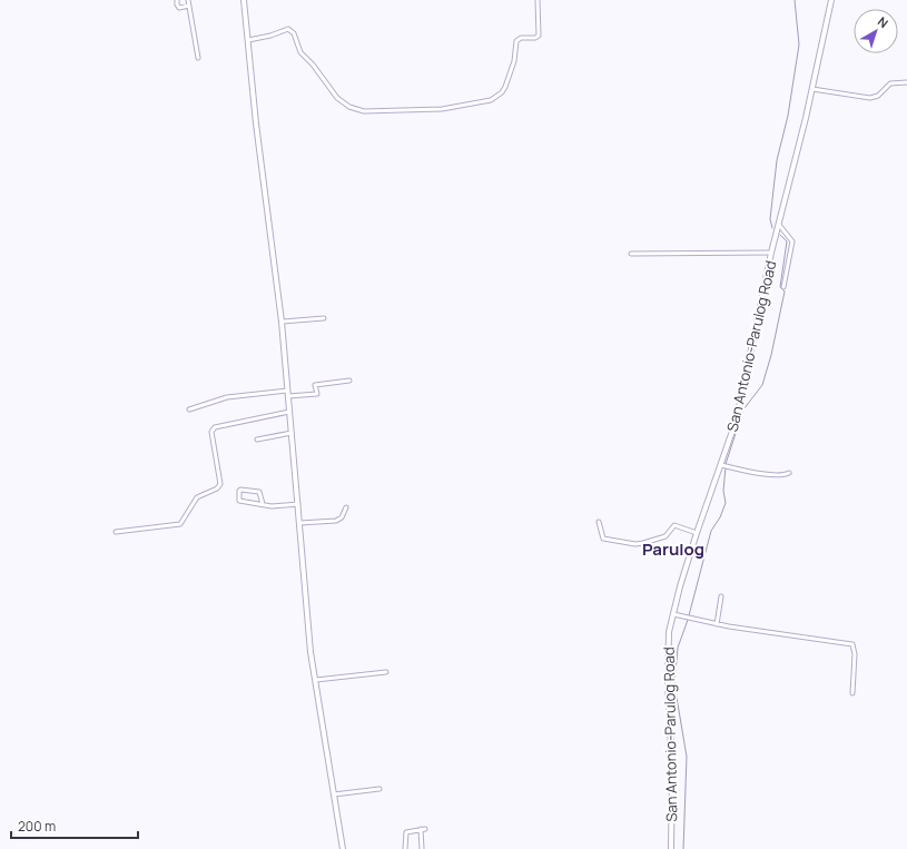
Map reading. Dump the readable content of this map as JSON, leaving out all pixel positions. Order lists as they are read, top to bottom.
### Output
{
  "streets": {
    "street": ["San Antonio-Parulog Road"]
  },
  "districts": ["Parulog"],
  "scale_bar": "200 m",
  "north": "top right"
}
